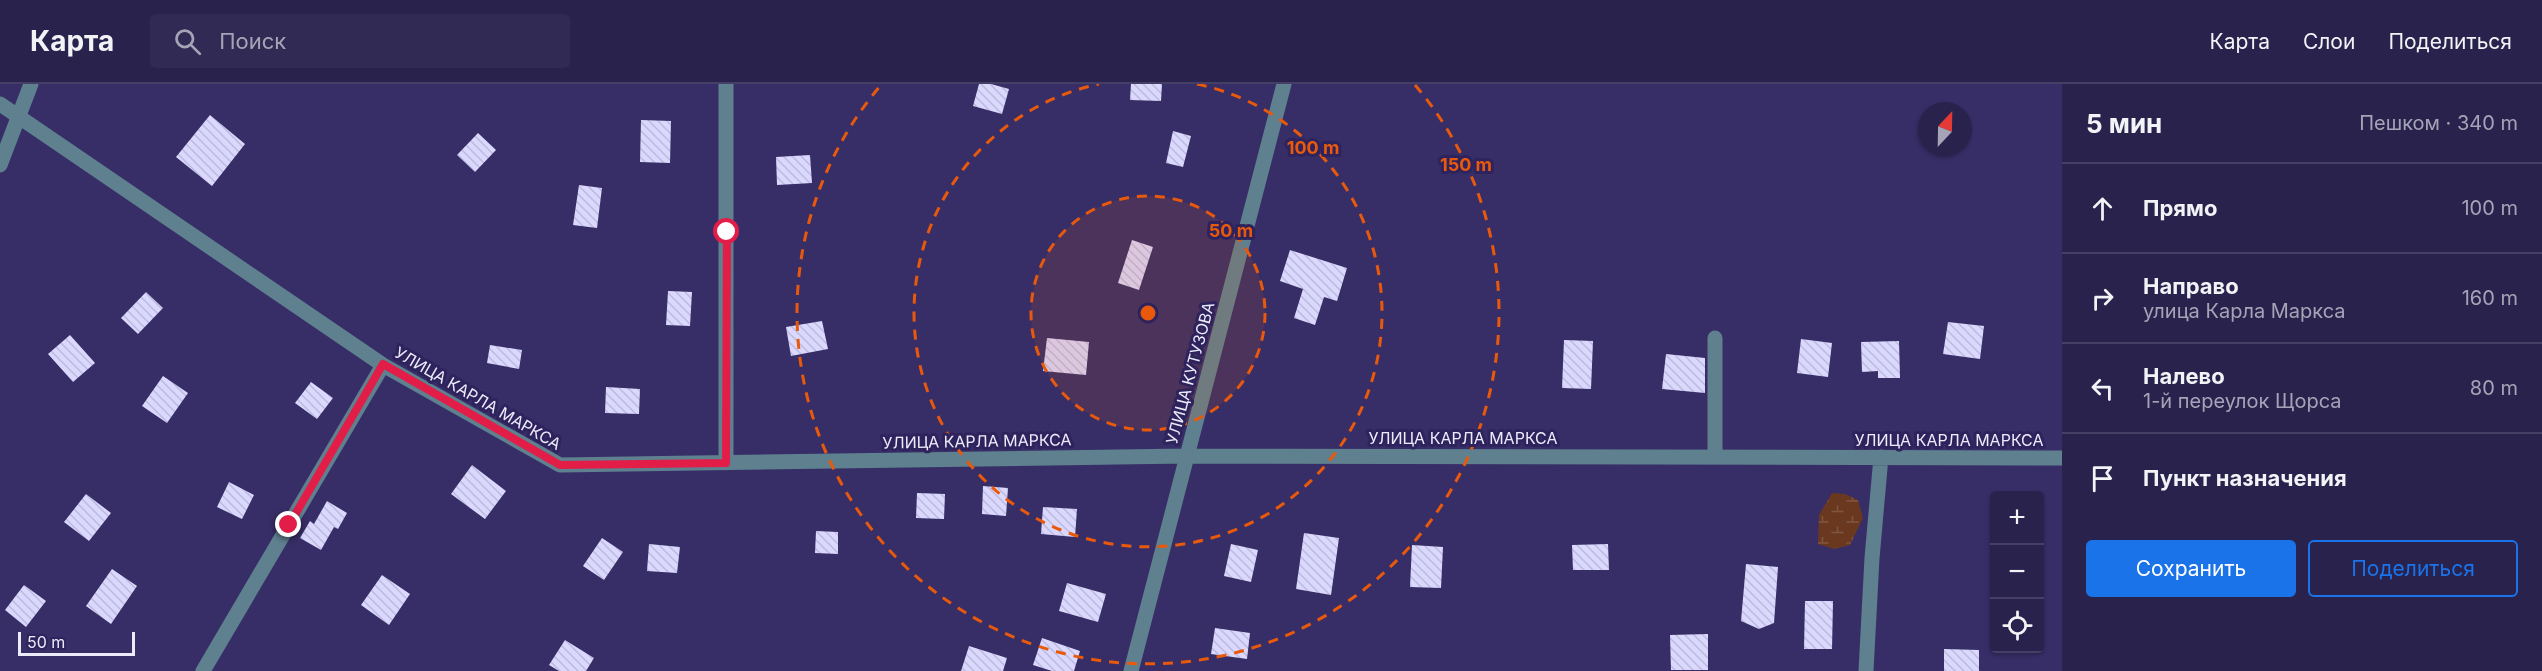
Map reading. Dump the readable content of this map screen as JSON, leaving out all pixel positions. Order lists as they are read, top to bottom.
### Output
{
  "streets": {
    "street": ["УЛИЦА КУТУЗОВА", "УЛИЦА КАРЛА МАРКСА"]
  },
  "crossings": [
    ["УЛИЦА КУТУЗОВА", "УЛИЦА КАРЛА МАРКСА"]
  ],
  "scale_bar": "50 m",
  "north": "top",
  "page": {
    "header": "Карта",
    "search": "Поиск",
    "nav": ["Карта", "Слои", "Поделиться"],
    "heading": ["5 мин", "Пешком · 340 m"],
    "list": [
      ["Прямо", "100 m"],
      ["Направо", "улица Карла Маркса", "160 m"],
      ["Налево", "1-й переулок Щорса", "80 m"],
      "Пункт назначения"
    ],
    "map_buttons": ["+", "−"],
    "buttons": ["Сохранить", "Поделиться"],
    "scale": "50 m"
  },
  "rings": ["100 m", "150 m", "50 m"]
}
